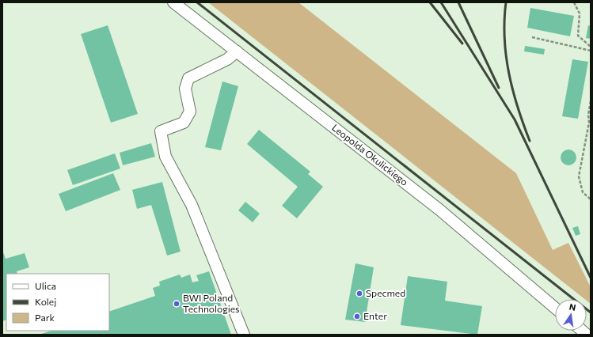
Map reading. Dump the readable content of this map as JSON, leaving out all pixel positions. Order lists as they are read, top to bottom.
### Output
{
  "streets": {
    "street": ["Leopolda Okulickiego"]
  },
  "places": ["Specmed", "BWI Poland Technologies", "Enter"],
  "legend": ["Ulica", "Kolej", "Park"],
  "north": "top"
}
